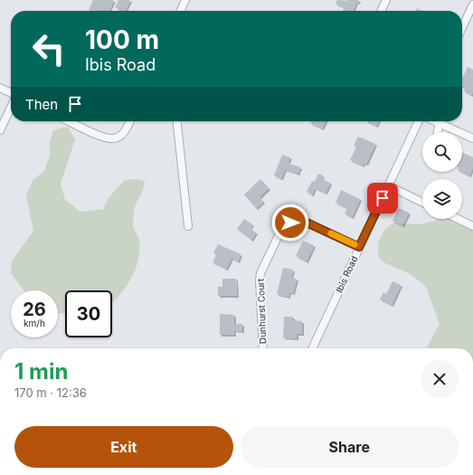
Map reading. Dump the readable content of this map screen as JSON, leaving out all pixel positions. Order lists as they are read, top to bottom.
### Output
{
  "streets": {
    "street": ["Ibis Road", "Dunhurst Court"]
  },
  "crossings": [
    ["Ibis Road", "Dunhurst Court"]
  ],
  "page": {
    "turn": ["100 m", "Ibis Road"],
    "then": "Then",
    "speed": "26 km/h",
    "limit": "30",
    "heading": ["1 min", "170 m · 12:36"],
    "buttons": ["Exit", "Share"]
  }
}
